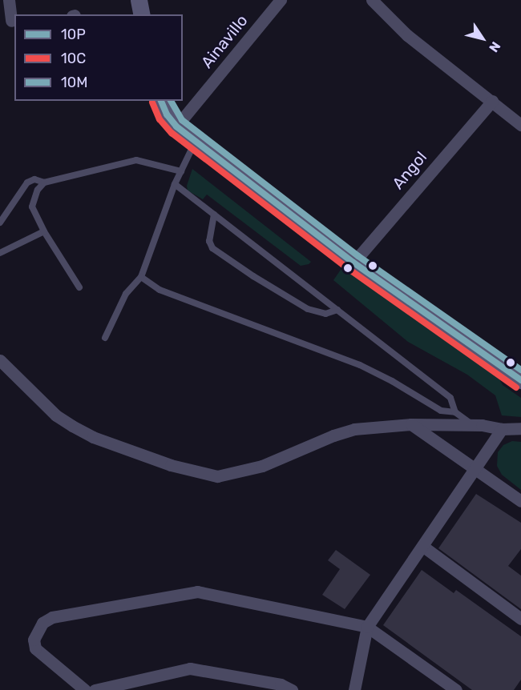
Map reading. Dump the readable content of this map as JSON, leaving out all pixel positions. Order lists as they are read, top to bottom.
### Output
{
  "streets": {
    "street": ["Ainavillo", "Angol"]
  },
  "lines": ["transit line 10P", "transit line 10M", "transit line 10C"],
  "legend": ["10P", "10C", "10M"],
  "north": "bottom right"
}
